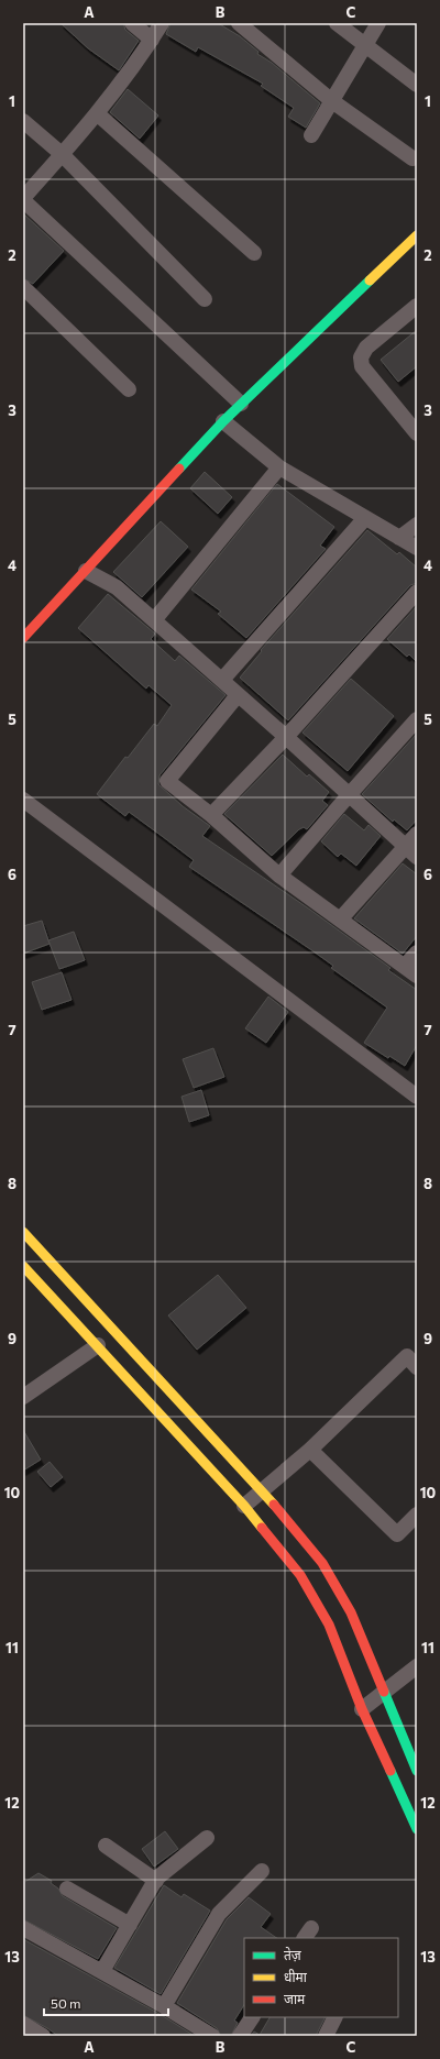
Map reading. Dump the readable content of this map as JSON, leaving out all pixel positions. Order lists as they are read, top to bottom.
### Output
{
  "legend": ["तेज़", "धीमा", "जाम"],
  "scale_bar": "50 m",
  "grid": {
    "columns": ["A", "B", "C"],
    "rows": [
      "1",
      "2",
      "3",
      "4",
      "5",
      "6",
      "7",
      "8",
      "9",
      "10",
      "11",
      "12",
      "13"
    ]
  }
}
